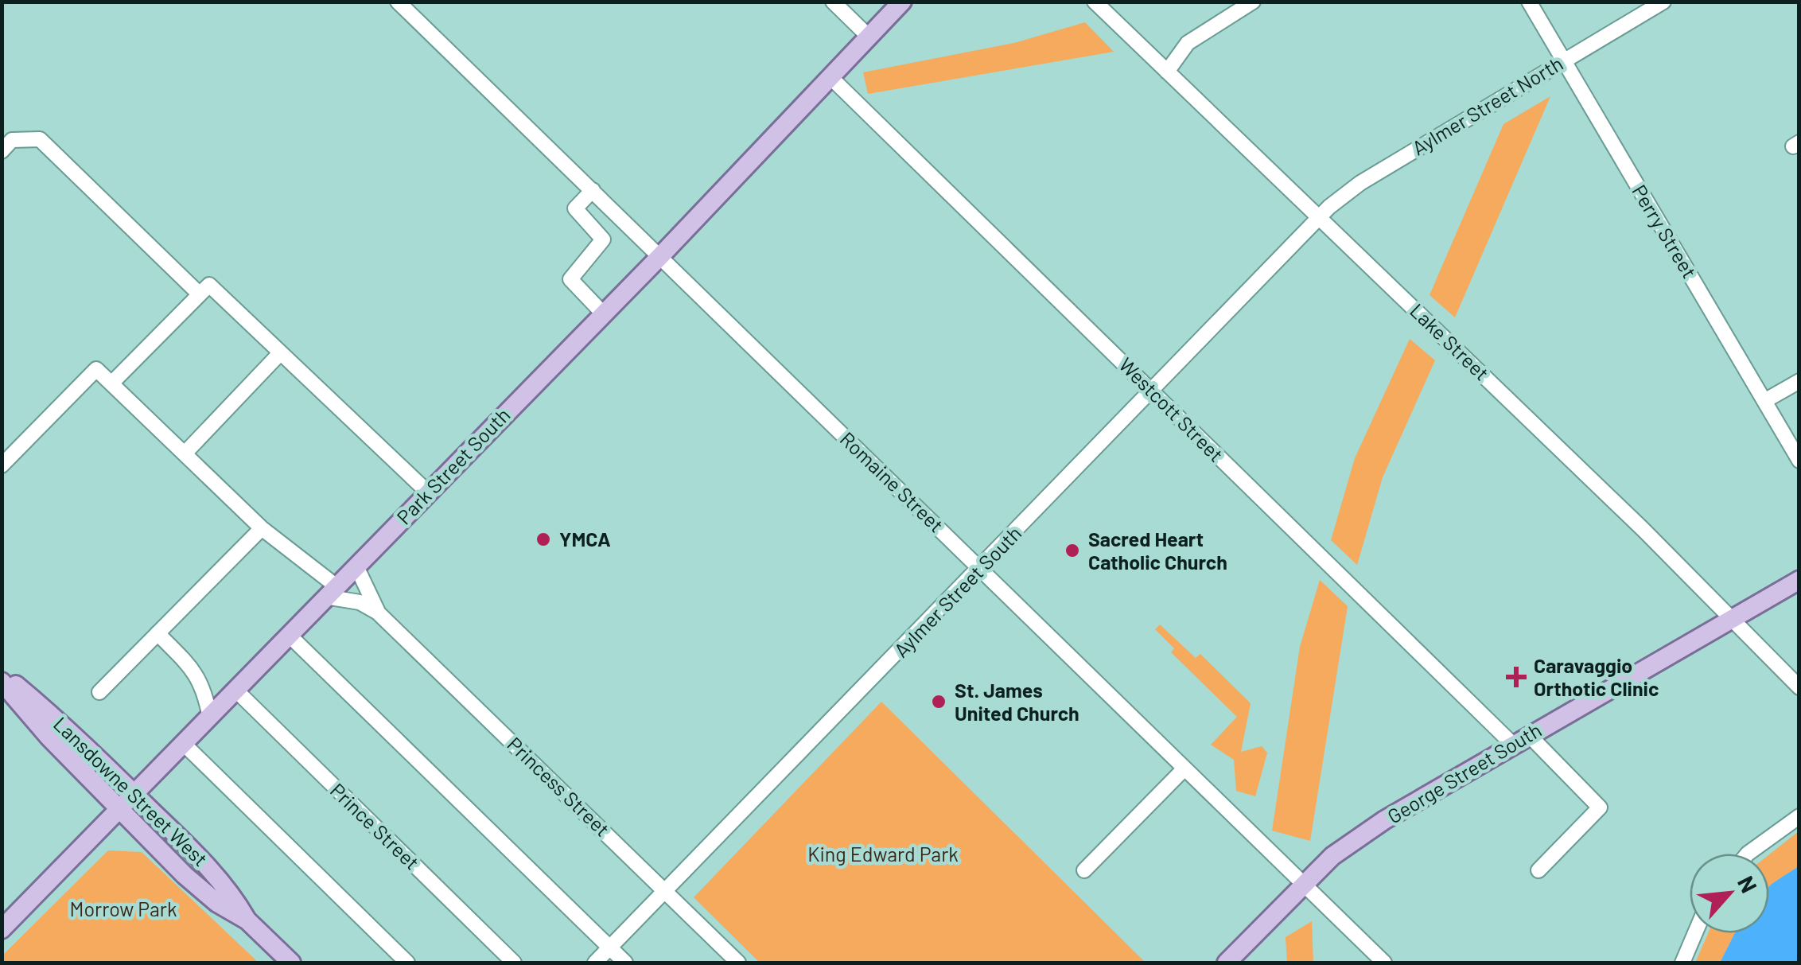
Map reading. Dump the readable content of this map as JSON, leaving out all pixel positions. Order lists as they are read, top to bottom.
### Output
{
  "streets": {
    "main road": ["Park Street South", "George Street South", "Lansdowne Street West"],
    "street": [
      "Aylmer Street North",
      "Perry Street",
      "Lake Street",
      "Westcott Street",
      "Romaine Street",
      "Aylmer Street South",
      "Princess Street",
      "Prince Street"
    ]
  },
  "crossings": [
    ["Aylmer Street North", "Perry Street"],
    ["Aylmer Street North", "Lake Street"],
    ["Aylmer Street North", "Aylmer Street South"],
    ["Lake Street", "Aylmer Street South"],
    ["Lake Street", "George Street South"],
    ["Westcott Street", "Park Street South"],
    ["Westcott Street", "Aylmer Street South"],
    ["Westcott Street", "George Street South"],
    ["Park Street South", "Romaine Street"],
    ["Park Street South", "Princess Street"],
    ["Park Street South", "Lansdowne Street West"],
    ["Park Street South", "Prince Street"],
    ["Romaine Street", "Aylmer Street South"],
    ["Romaine Street", "George Street South"],
    ["Aylmer Street South", "Princess Street"]
  ],
  "parks": ["King Edward Park", "Morrow Park"],
  "places": {
    "other": ["YMCA", "Sacred Heart Catholic Church", "St. James United Church"],
    "health": ["Caravaggio Orthotic Clinic"]
  },
  "north": "top right"
}
